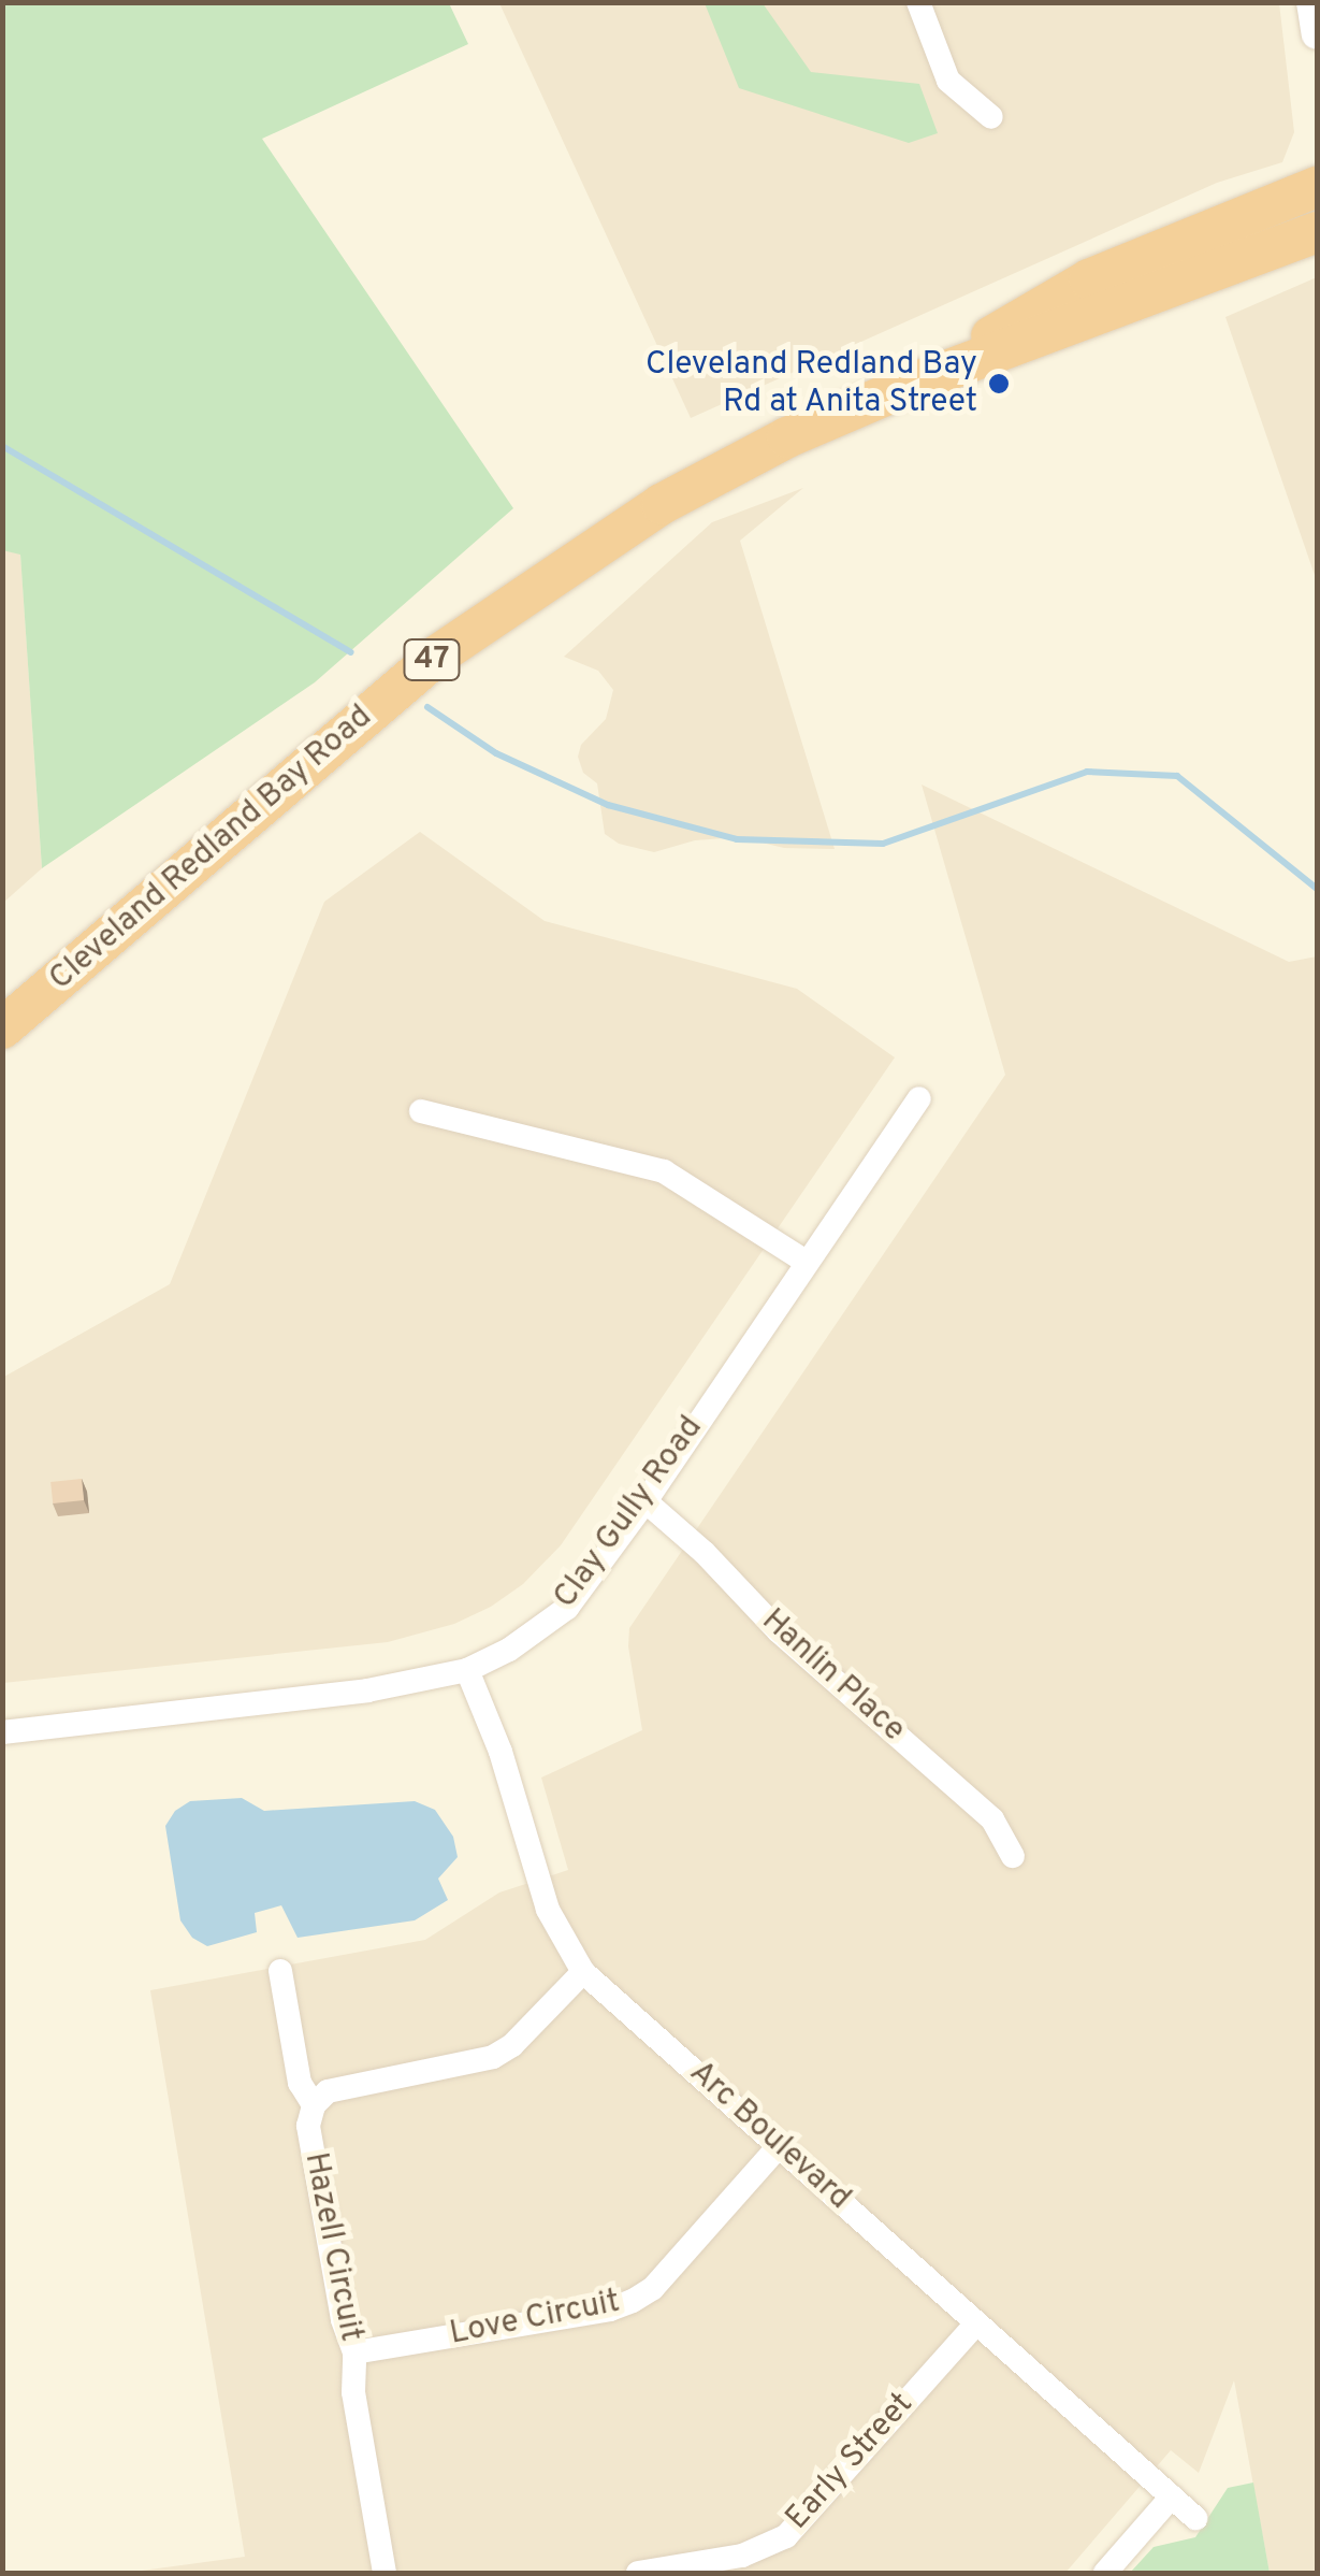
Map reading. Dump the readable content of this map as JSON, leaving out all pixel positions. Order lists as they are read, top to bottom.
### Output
{
  "streets": {
    "highway": ["47", "Cleveland Redland Bay Road"],
    "street": [
      "Clay Gully Road",
      "Hanlin Place",
      "Arc Boulevard",
      "Hazell Circuit",
      "Love Circuit",
      "Early Street"
    ]
  },
  "crossings": [
    ["Clay Gully Road", "Hanlin Place"],
    ["Clay Gully Road", "Arc Boulevard"],
    ["Arc Boulevard", "Hazell Circuit"],
    ["Arc Boulevard", "Love Circuit"],
    ["Arc Boulevard", "Early Street"],
    ["Hazell Circuit", "Love Circuit"]
  ],
  "places": ["Cleveland Redland Bay Rd at Anita Street"]
}
